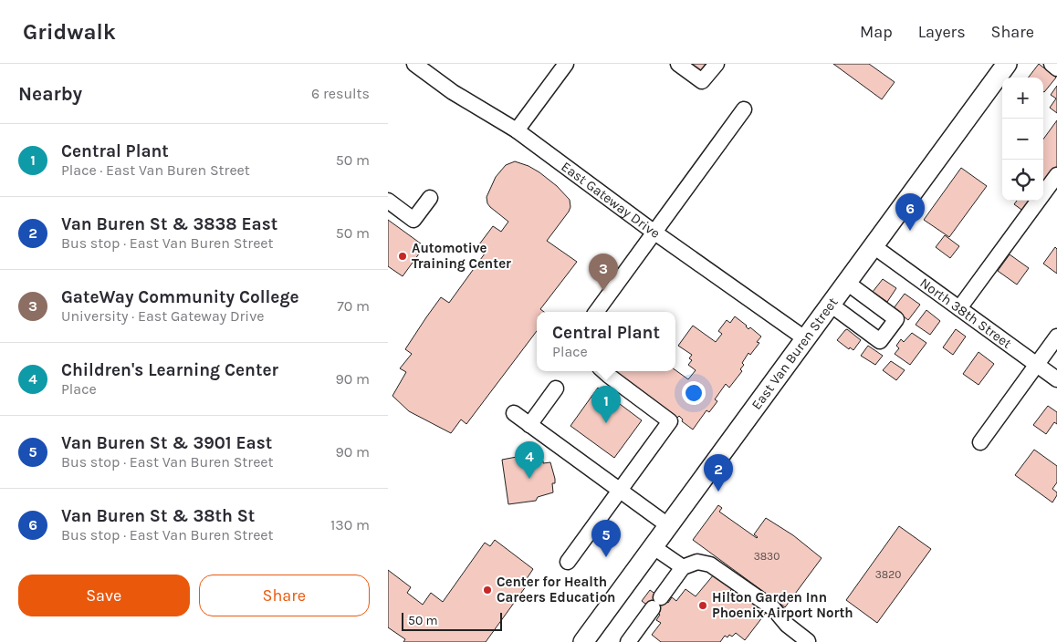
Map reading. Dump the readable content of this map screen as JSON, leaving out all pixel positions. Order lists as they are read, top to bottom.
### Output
{
  "streets": {
    "main road": ["East Van Buren Street"],
    "street": ["East Gateway Drive", "North 38th Street"]
  },
  "crossings": [
    ["East Gateway Drive", "East Van Buren Street"],
    ["North 38th Street", "East Van Buren Street"]
  ],
  "places": ["Automotive Training Center", "Center for Health Careers Education", "Hilton Garden Inn Phoenix Airport North"],
  "house_numbers": ["3830", "3820"],
  "scale_bar": "50 m",
  "page": {
    "header": "Gridwalk",
    "nav": ["Map", "Layers", "Share"],
    "heading": ["Nearby", "6 results"],
    "map_buttons": ["+", "−"],
    "list": [
      {
        "mark": "1",
        "name": "Central Plant",
        "note": "Place · East Van Buren Street",
        "value": "50 m"
      },
      {
        "mark": "2",
        "name": "Van Buren St & 3838 East",
        "note": "Bus stop · East Van Buren Street",
        "value": "50 m"
      },
      {
        "mark": "3",
        "name": "GateWay Community College",
        "note": "University · East Gateway Drive",
        "value": "70 m"
      },
      {
        "mark": "4",
        "name": "Children's Learning Center",
        "note": "Place",
        "value": "90 m"
      },
      {
        "mark": "5",
        "name": "Van Buren St & 3901 East",
        "note": "Bus stop · East Van Buren Street",
        "value": "90 m"
      },
      {
        "mark": "6",
        "name": "Van Buren St & 38th St",
        "note": "Bus stop · East Van Buren Street",
        "value": "130 m"
      }
    ],
    "pins": [
      "6",
      "3",
      "1",
      "4",
      "2",
      "5"
    ],
    "popup": ["Central Plant", "Place"],
    "buttons": ["Save", "Share"],
    "scale": "50 m"
  }
}
